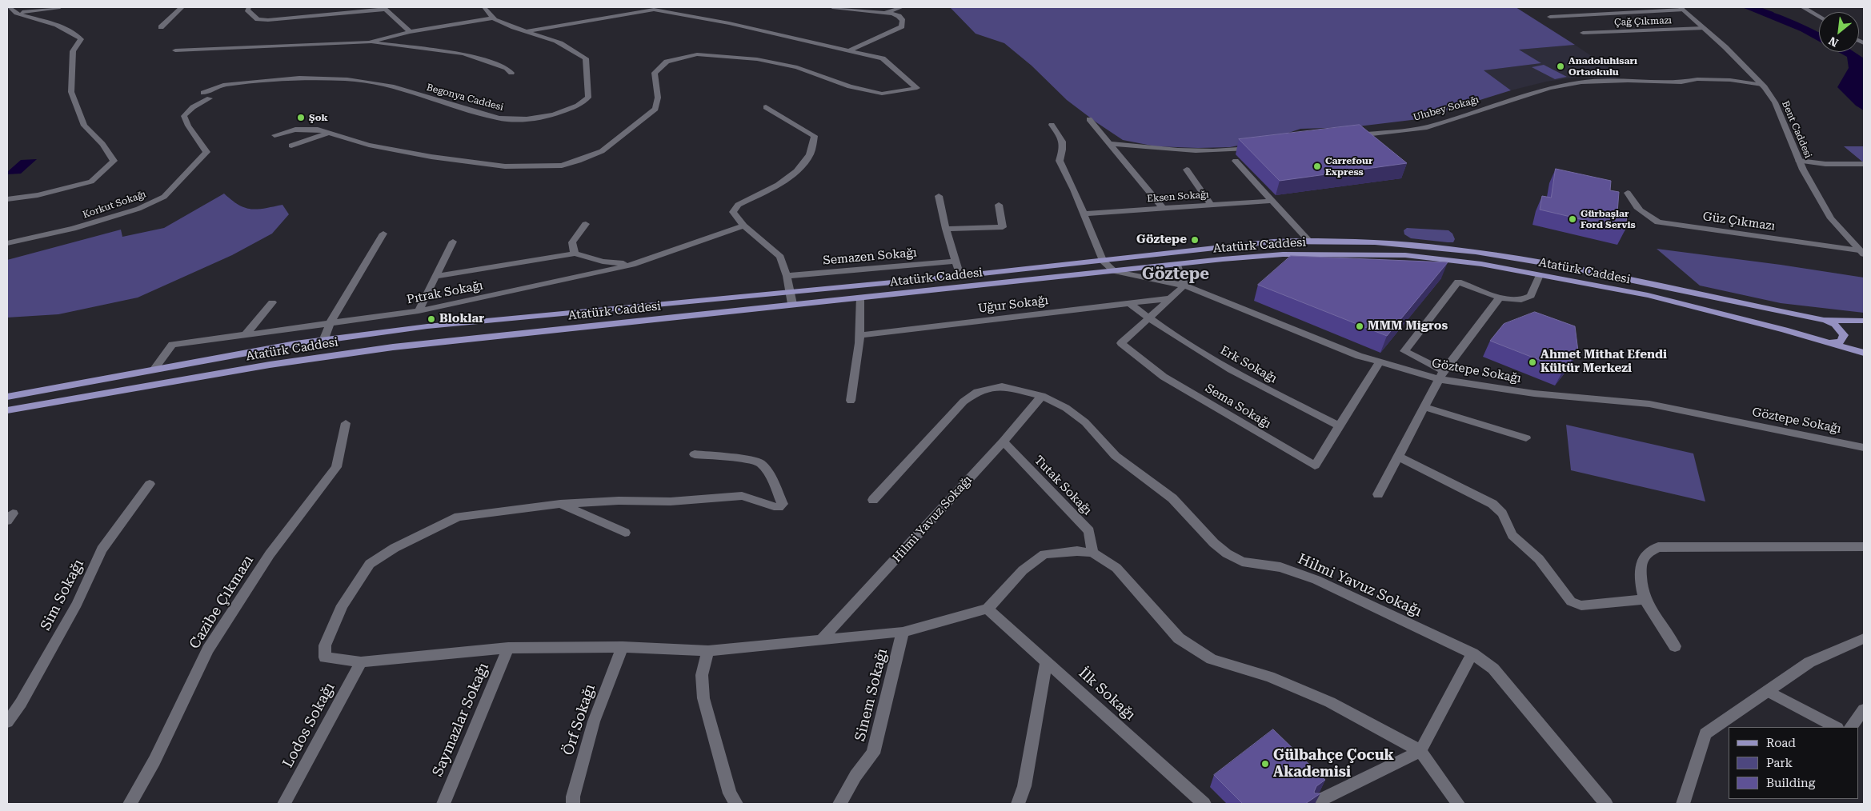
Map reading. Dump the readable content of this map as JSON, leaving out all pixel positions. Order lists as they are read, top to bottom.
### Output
{
  "streets": {
    "main road": ["Atatürk Caddesi"],
    "street": [
      "Çağ Çıkmazı",
      "Begonya Caddesi",
      "Ulubey Sokağı",
      "Bent Caddesi",
      "Eksen Sokağı",
      "Korkut Sokağı",
      "Güz Çıkmazı",
      "Semazen Sokağı",
      "Pıtrak Sokağı",
      "Uğur Sokağı",
      "Erk Sokağı",
      "Göztepe Sokağı",
      "Sema Sokağı",
      "Tutak Sokağı",
      "Hilmi Yavuz Sokağı",
      "Sim Sokağı",
      "Cazibe Çıkmazı",
      "İlk Sokağı",
      "Sinem Sokağı",
      "Saymazlar Sokağı",
      "Örf Sokağı",
      "Lodos Sokağı"
    ]
  },
  "crossings": [
    ["Çağ Çıkmazı", "Bent Caddesi"],
    ["Ulubey Sokağı", "Bent Caddesi"],
    ["Bent Caddesi", "Güz Çıkmazı"],
    ["Atatürk Caddesi", "Pıtrak Sokağı"],
    ["Atatürk Caddesi", "Göztepe Sokağı"],
    ["Uğur Sokağı", "Erk Sokağı"],
    ["Uğur Sokağı", "Sema Sokağı"],
    ["Erk Sokağı", "Sema Sokağı"],
    ["Göztepe Sokağı", "Sema Sokağı"],
    ["Tutak Sokağı", "Hilmi Yavuz Sokağı"]
  ],
  "districts": ["Göztepe"],
  "places": [
    "Anadoluhisarı Ortaokulu",
    "Şok",
    "Carrefour Express",
    "Gürbaşlar Ford Servis",
    "Göztepe",
    "Bloklar",
    "MMM Migros",
    "Ahmet Mithat Efendi Kültür Merkezi",
    "Gülbahçe Çocuk Akademisi"
  ],
  "legend": ["Road", "Park", "Building"],
  "north": "bottom left"
}
